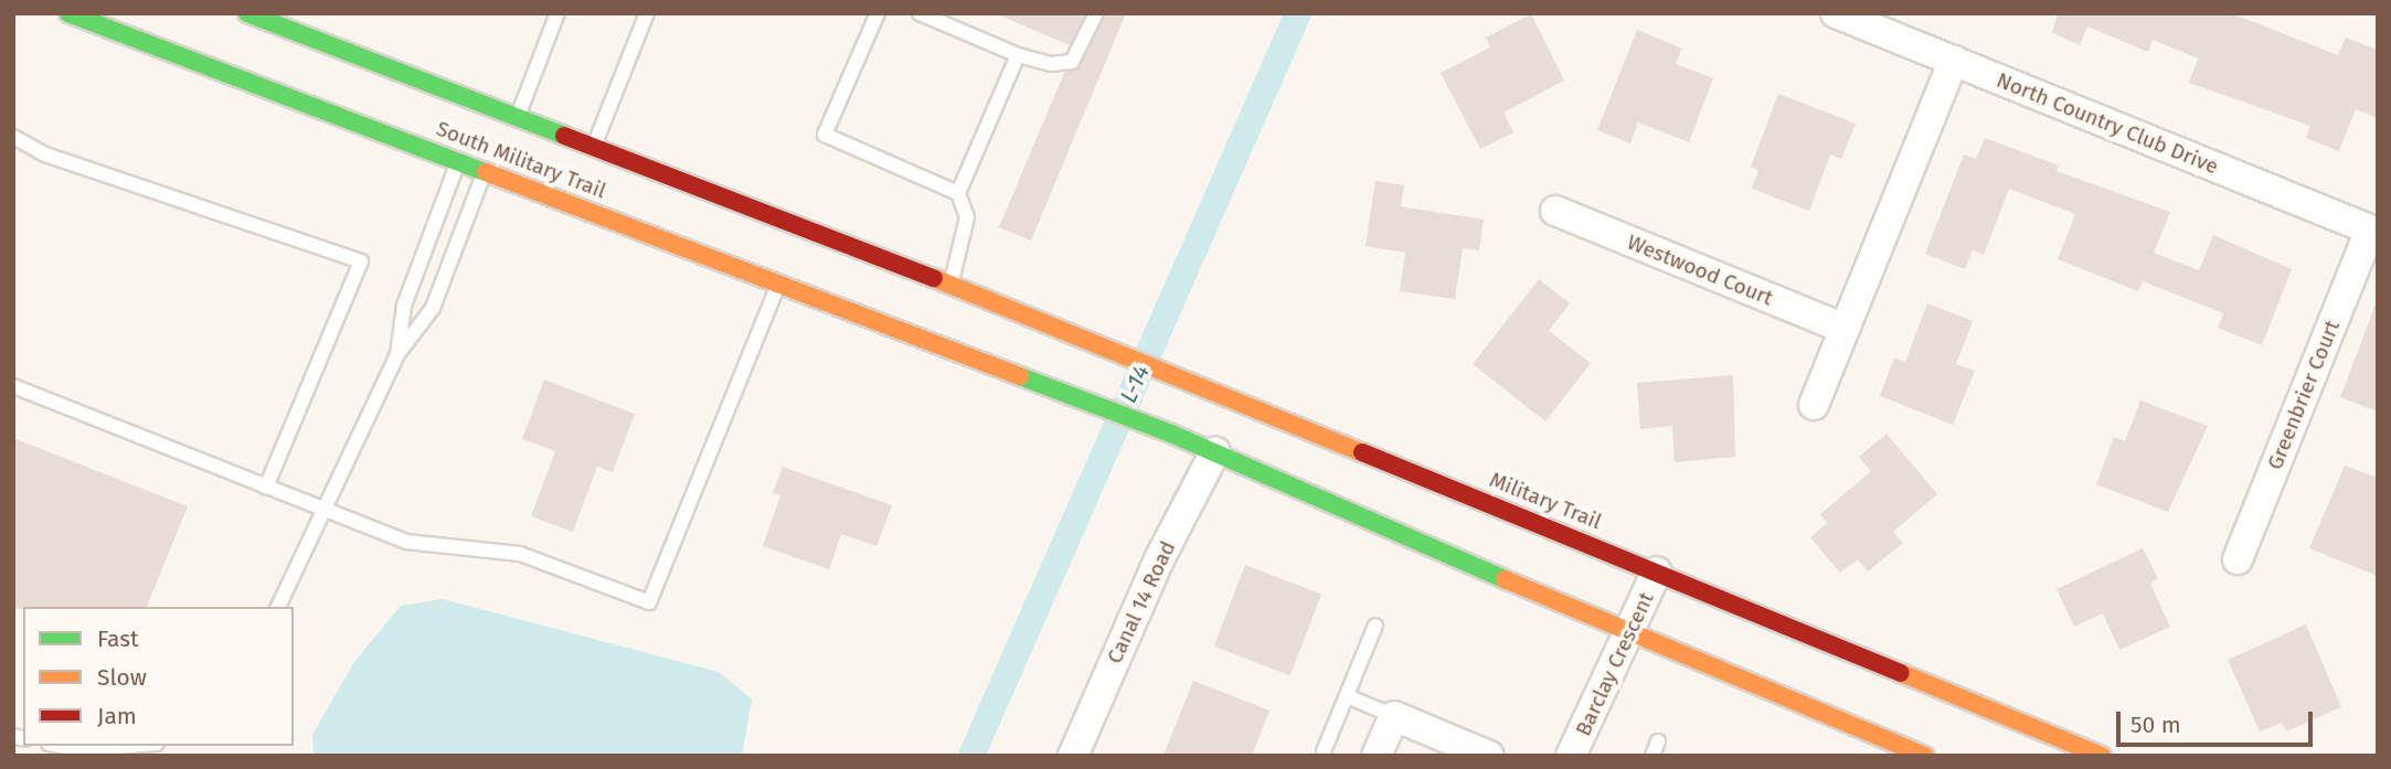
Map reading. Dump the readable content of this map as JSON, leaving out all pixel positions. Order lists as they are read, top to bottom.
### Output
{
  "streets": {
    "main road": ["South Military Trail", "Military Trail"],
    "street": [
      "North Country Club Drive",
      "Westwood Court",
      "Greenbrier Court",
      "Canal 14 Road",
      "Barclay Crescent"
    ]
  },
  "crossings": [
    ["North Country Club Drive", "Greenbrier Court"],
    ["South Military Trail", "Military Trail"],
    ["South Military Trail", "Canal 14 Road"],
    ["Military Trail", "Barclay Crescent"]
  ],
  "water": ["L-14"],
  "legend": ["Fast", "Slow", "Jam"],
  "scale_bar": "50 m"
}
